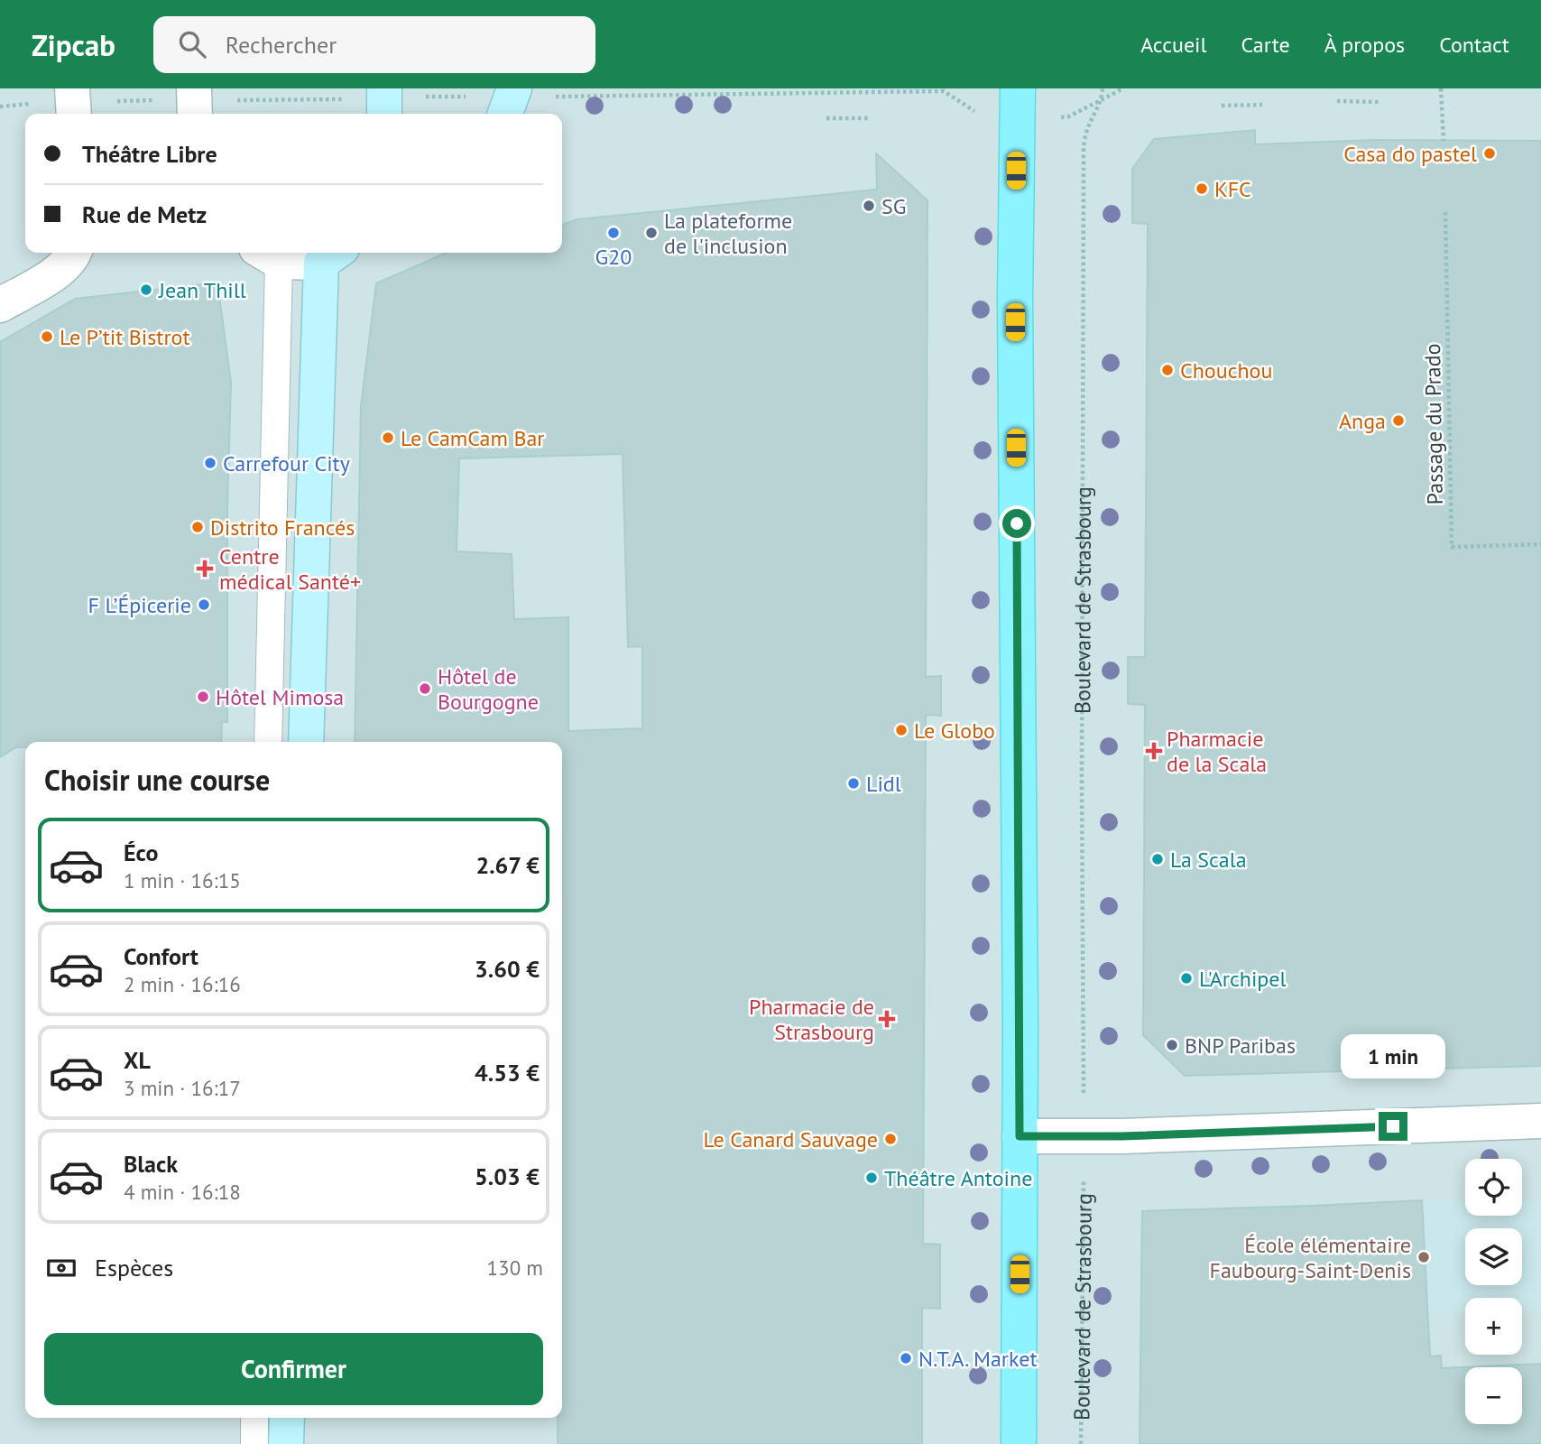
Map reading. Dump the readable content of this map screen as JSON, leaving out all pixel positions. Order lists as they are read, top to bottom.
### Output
{
  "streets": {
    "path": ["Passage du Prado", "Boulevard de Strasbourg"]
  },
  "places": {
    "other": [
      "Casa do pastel",
      "KFC",
      "SG",
      "G20",
      "La plateforme de l'inclusion",
      "Jean Thill",
      "Le P’tit Bistrot",
      "Chouchou",
      "Anga",
      "Le CamCam Bar",
      "Carrefour City",
      "Distrito Francés",
      "F L’Épicerie",
      "Hôtel de Bourgogne",
      "Hôtel Mimosa",
      "Le Globo",
      "Lidl",
      "La Scala",
      "L'Archipel",
      "BNP Paribas",
      "Le Canard Sauvage",
      "Théâtre Antoine",
      "École élémentaire Faubourg-Saint-Denis",
      "N.T.A. Market"
    ],
    "health": ["Centre médical Santé+", "Pharmacie de la Scala", "Pharmacie de Strasbourg"]
  },
  "page": {
    "header": "Zipcab",
    "search": "Rechercher",
    "nav": [
      "Accueil",
      "Carte",
      "À propos",
      "Contact"
    ],
    "banner": ["Théâtre Libre", "Rue de Metz"],
    "heading": "Choisir une course",
    "list": [
      {
        "name": "Éco",
        "note": "1 min · 16:15",
        "value": "2.67 €"
      },
      {
        "name": "Confort",
        "note": "2 min · 16:16",
        "value": "3.60 €"
      },
      {
        "name": "XL",
        "note": "3 min · 16:17",
        "value": "4.53 €"
      },
      {
        "name": "Black",
        "note": "4 min · 16:18",
        "value": "5.03 €"
      }
    ],
    "bubble": "1 min",
    "map_buttons": ["+", "−"],
    "pay": ["Espèces", "130 m"],
    "buttons": "Confirmer"
  }
}
